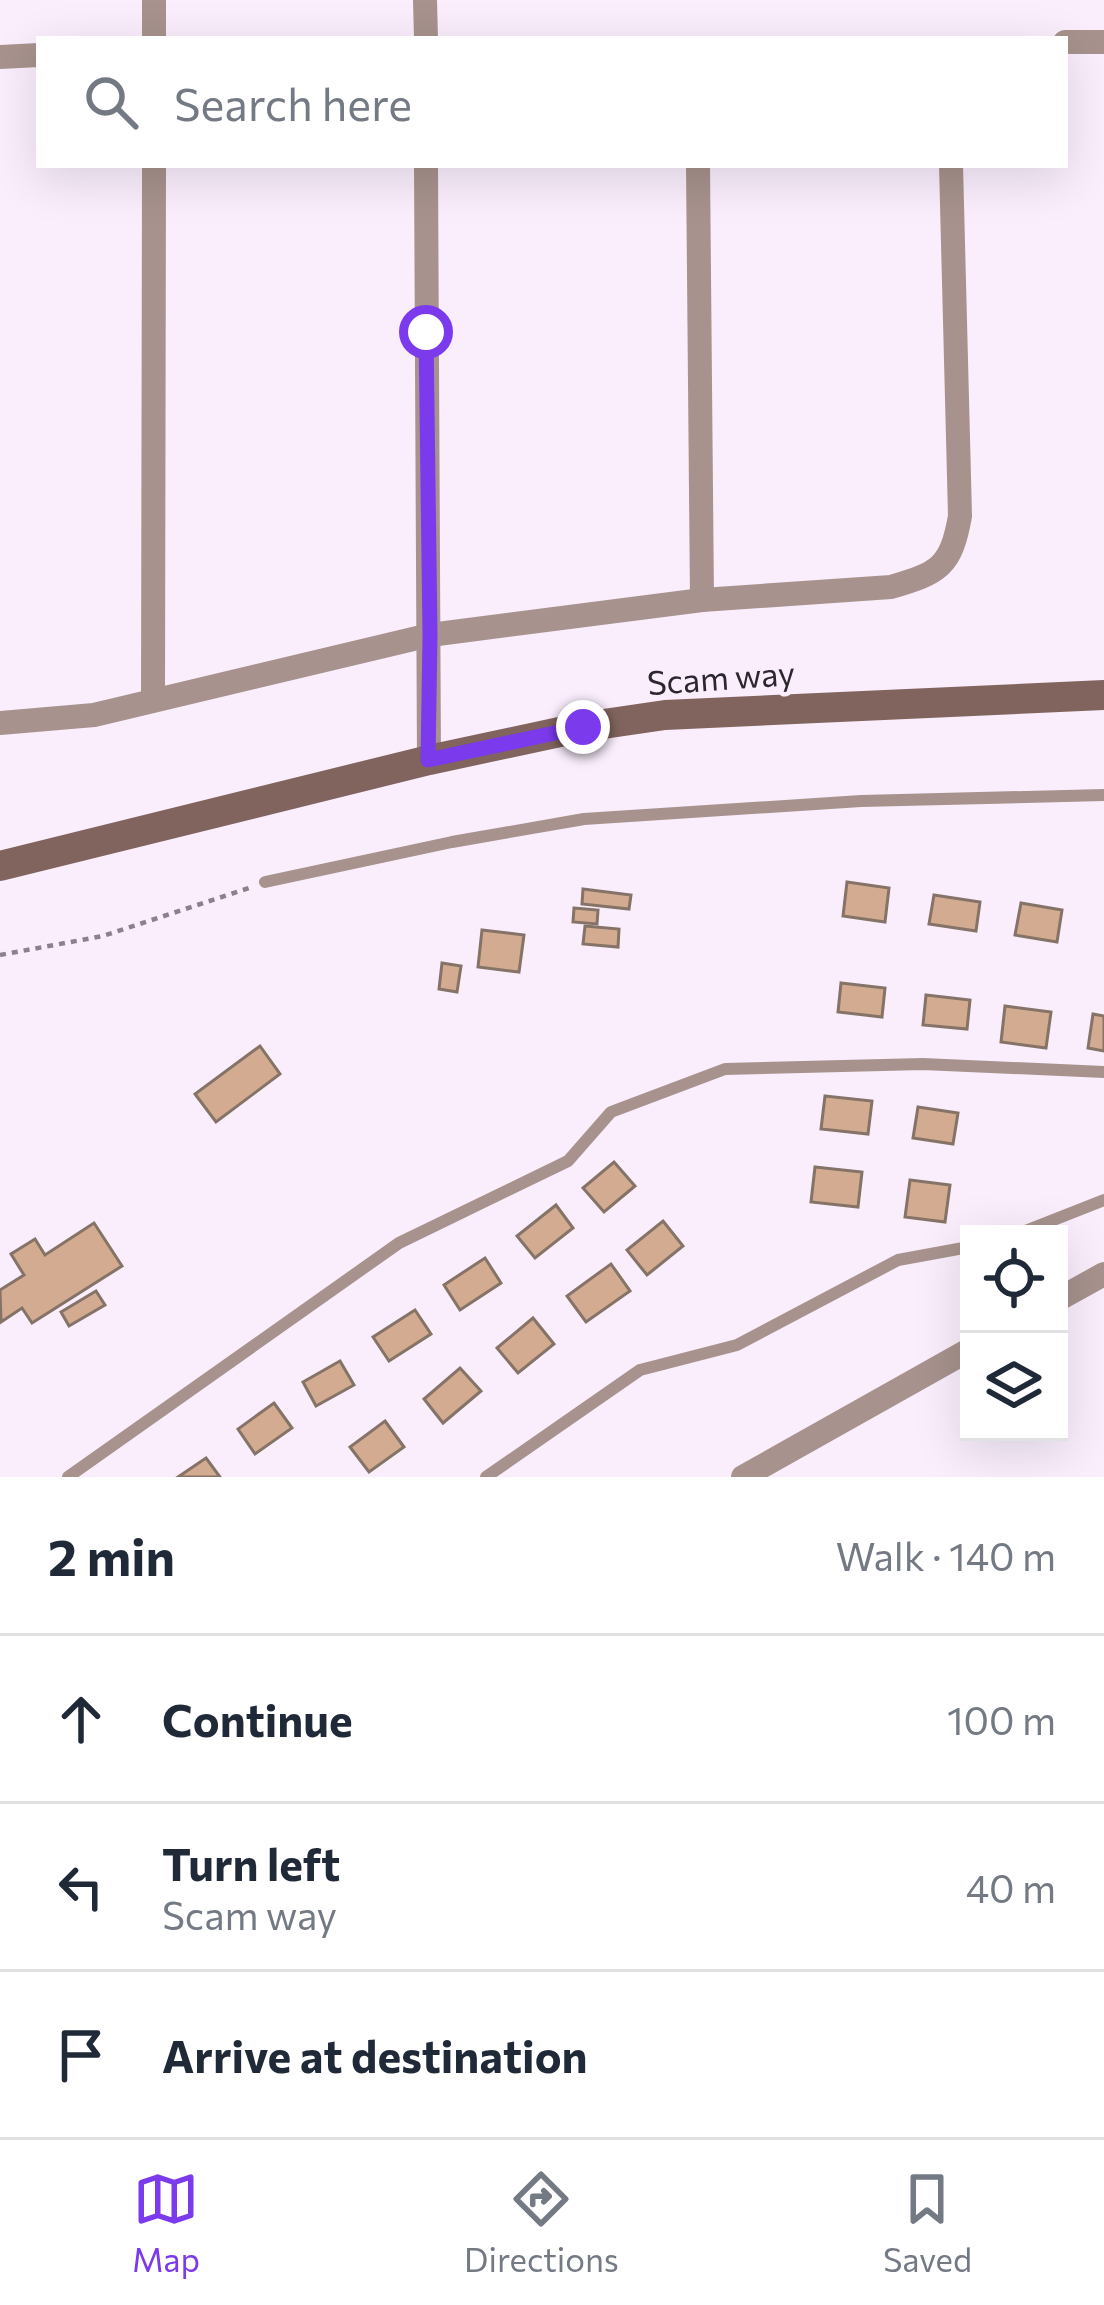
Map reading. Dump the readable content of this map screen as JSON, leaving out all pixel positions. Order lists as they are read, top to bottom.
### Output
{
  "streets": {
    "street": ["Scam way"]
  },
  "page": {
    "search": "Search here",
    "heading": ["2 min", "Walk · 140 m"],
    "list": [
      ["Continue", "100 m"],
      ["Turn left", "Scam way", "40 m"],
      "Arrive at destination"
    ],
    "nav": ["Map", "Directions", "Saved"]
  }
}
